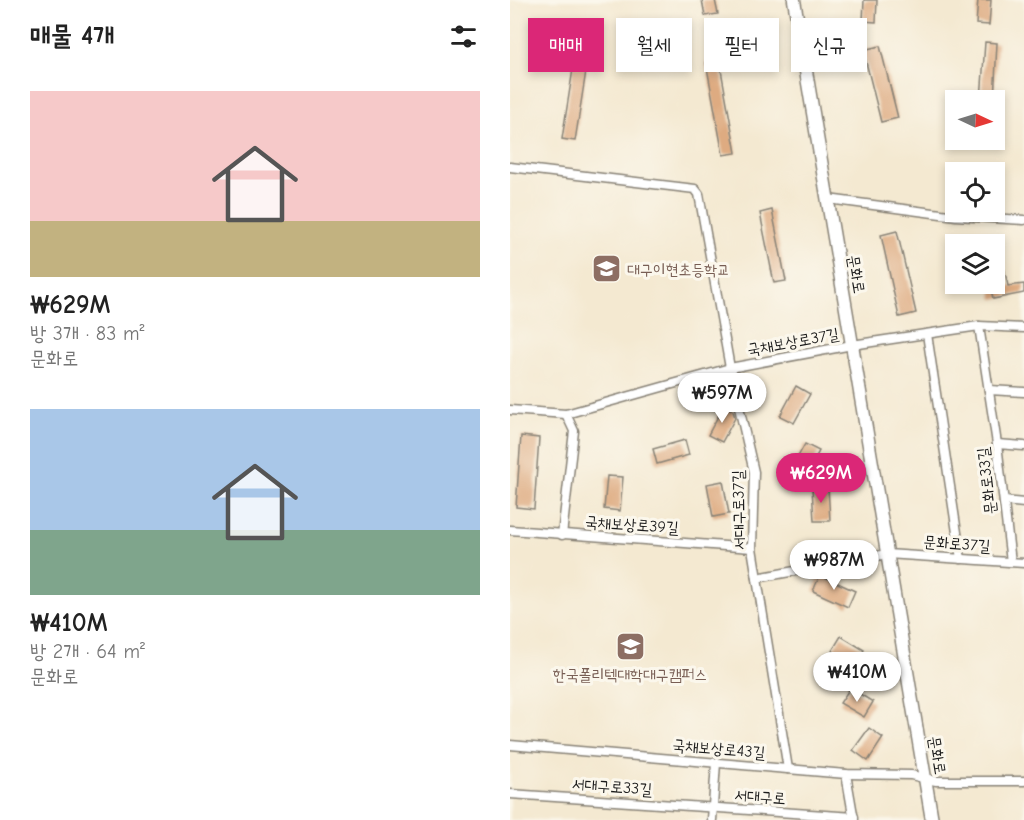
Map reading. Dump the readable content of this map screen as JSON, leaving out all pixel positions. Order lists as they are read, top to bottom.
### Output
{
  "streets": {
    "main road": ["문화로"],
    "street": [
      "국채보상로37길",
      "문화로33길",
      "서대구로37길",
      "국채보상로39길",
      "문화로37길",
      "국채보상로43길",
      "서대구로33길",
      "서대구로"
    ]
  },
  "crossings": [
    ["문화로", "국채보상로37길"],
    ["문화로", "문화로37길"],
    ["문화로", "국채보상로43길"],
    ["국채보상로37길", "서대구로37길"],
    ["문화로33길", "문화로37길"],
    ["서대구로37길", "국채보상로39길"],
    ["서대구로37길", "국채보상로43길"],
    ["국채보상로43길", "서대구로"],
    ["서대구로33길", "서대구로"]
  ],
  "places": {
    "school or university": ["대구이현초등학교", "한국폴리텍대학대구캠퍼스"]
  },
  "north": "right",
  "page": {
    "heading": "매물 4개",
    "chip": [
      "매매",
      "월세",
      "필터",
      "신규"
    ],
    "list": [
      {
        "name": "₩629M",
        "note": "방 3개 · 83 m² · 문화로"
      },
      {
        "name": "₩410M",
        "note": "방 2개 · 64 m² · 문화로"
      }
    ],
    "price": [
      "₩597M",
      "₩629M",
      "₩987M",
      "₩410M"
    ]
  }
}
